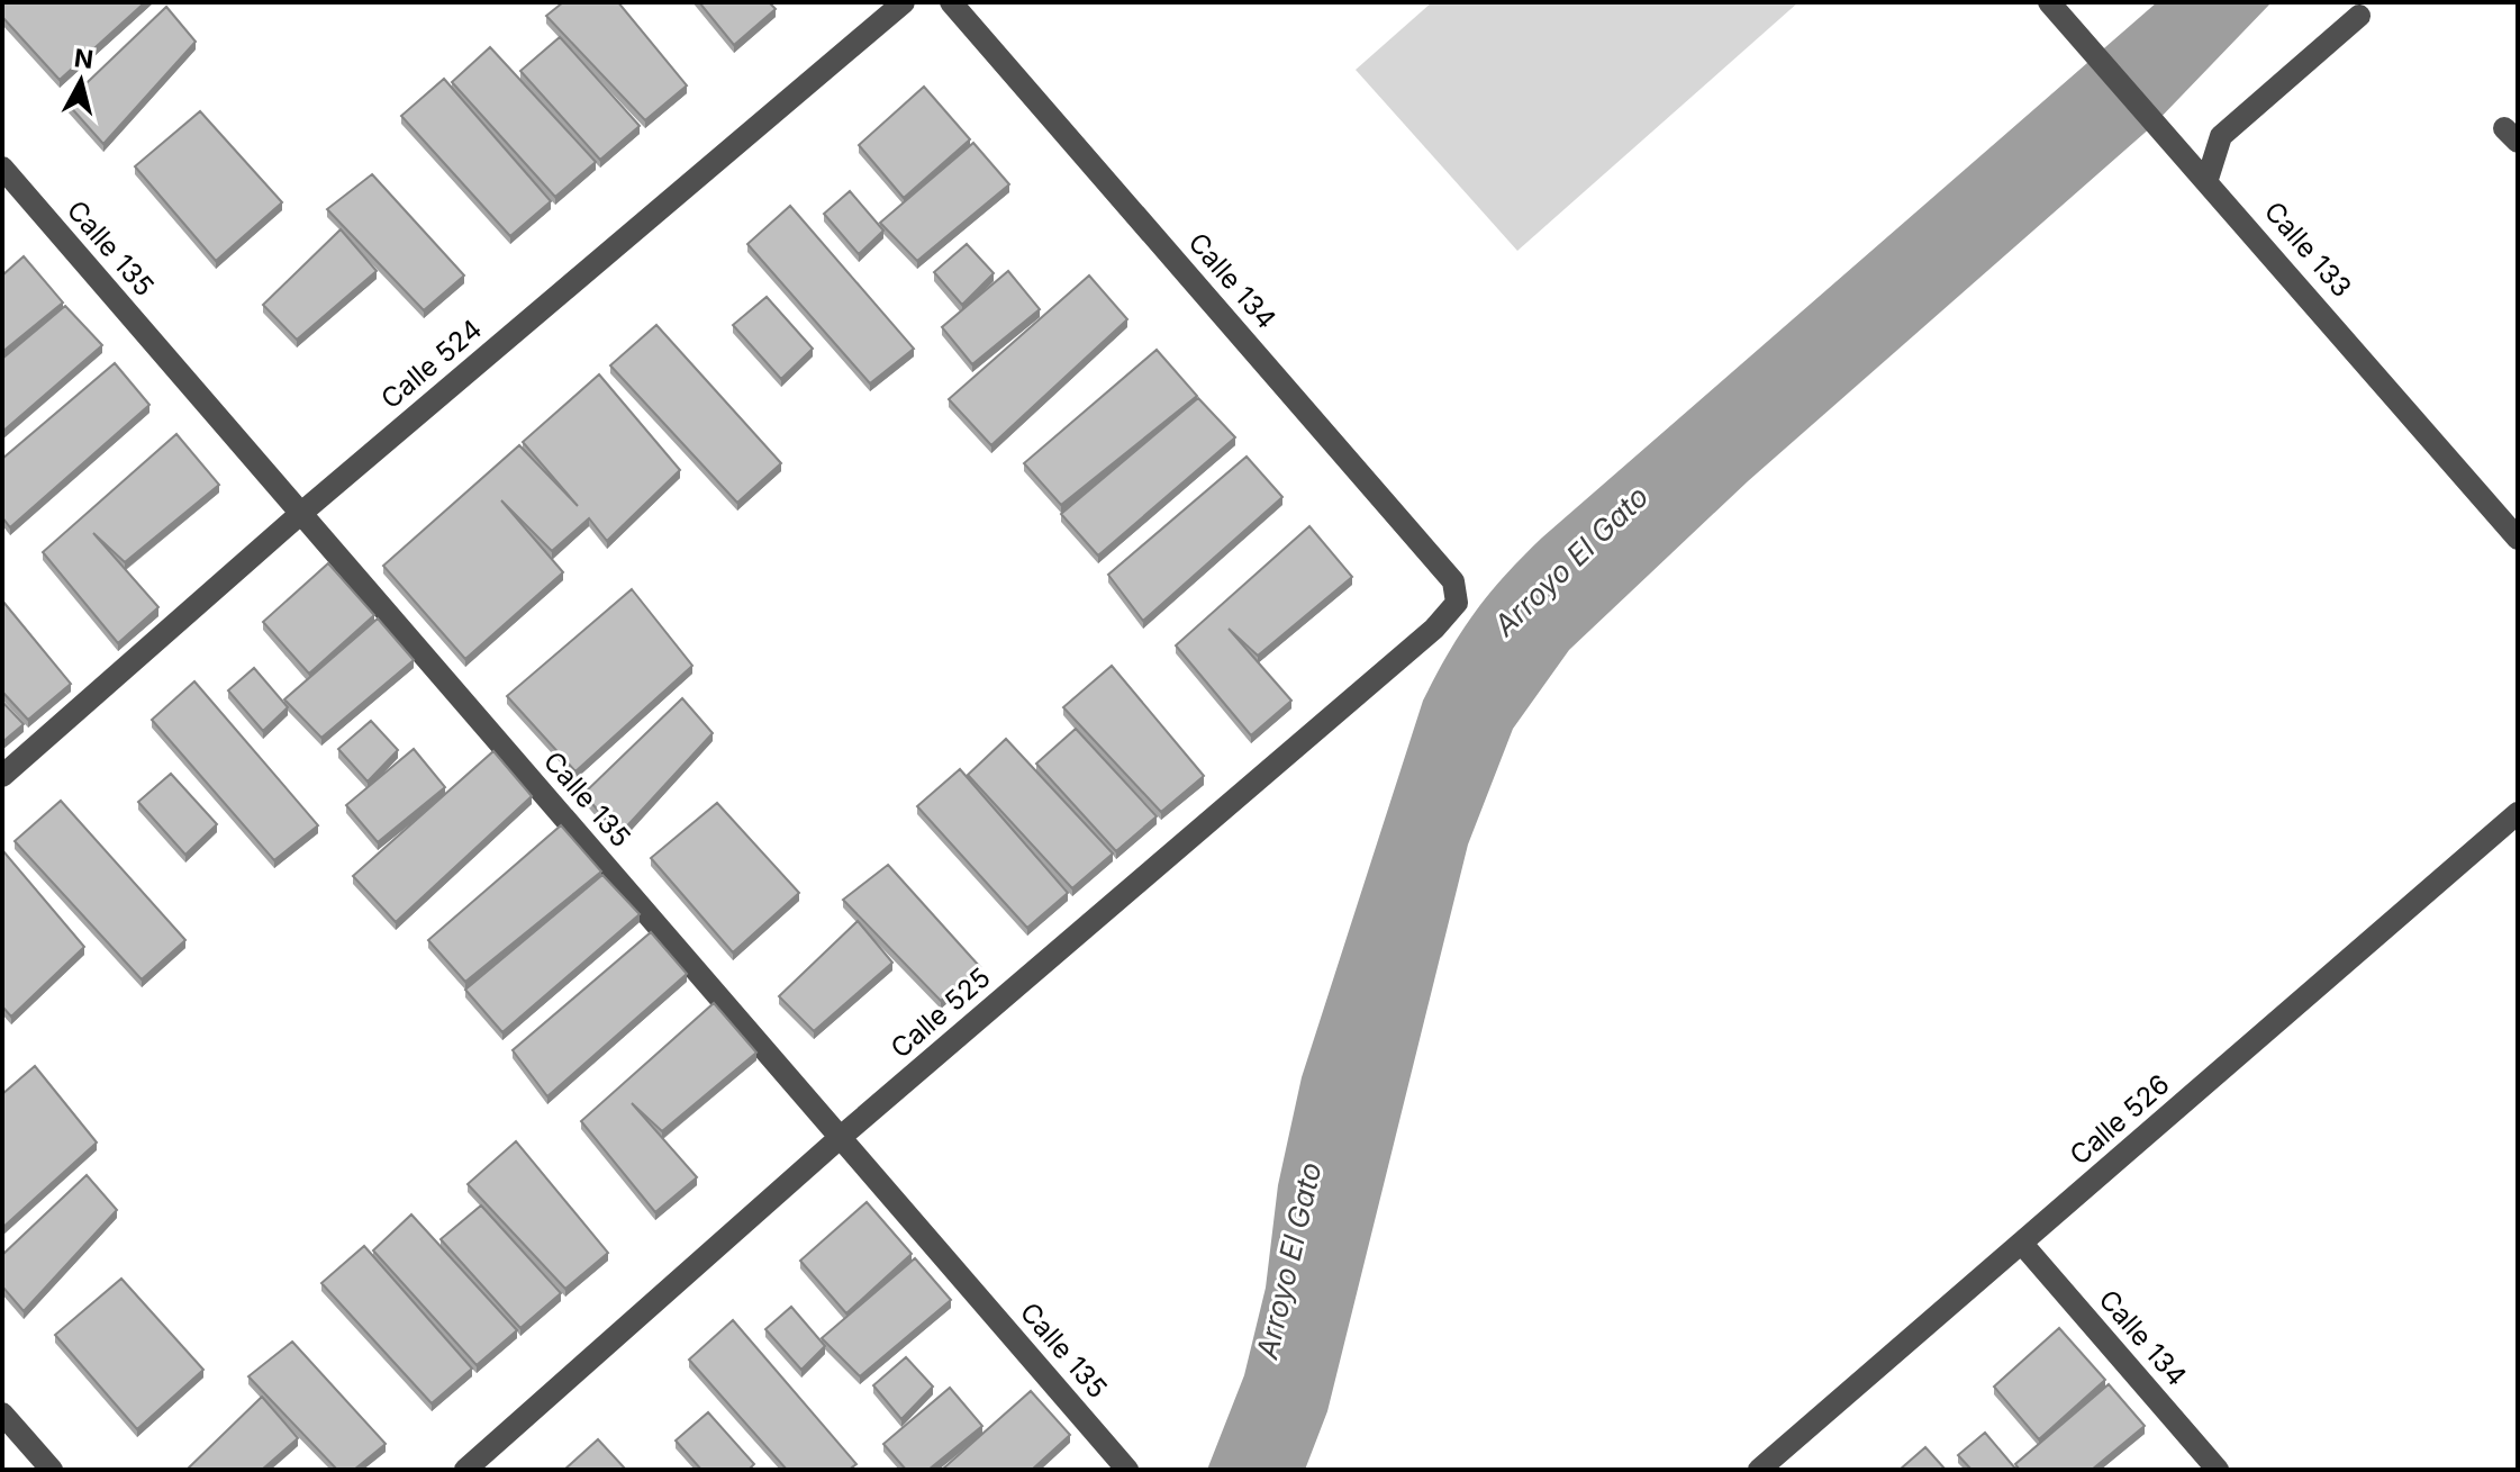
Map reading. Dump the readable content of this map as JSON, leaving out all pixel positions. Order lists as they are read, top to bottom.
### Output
{
  "streets": {
    "street": [
      "Calle 135",
      "Calle 133",
      "Calle 134",
      "Calle 524",
      "Calle 525",
      "Calle 526"
    ]
  },
  "crossings": [
    ["Calle 135", "Calle 524"],
    ["Calle 135", "Calle 525"],
    ["Calle 134", "Calle 525"],
    ["Calle 134", "Calle 526"]
  ],
  "water": ["Arroyo El Gato"],
  "north": "top"
}
